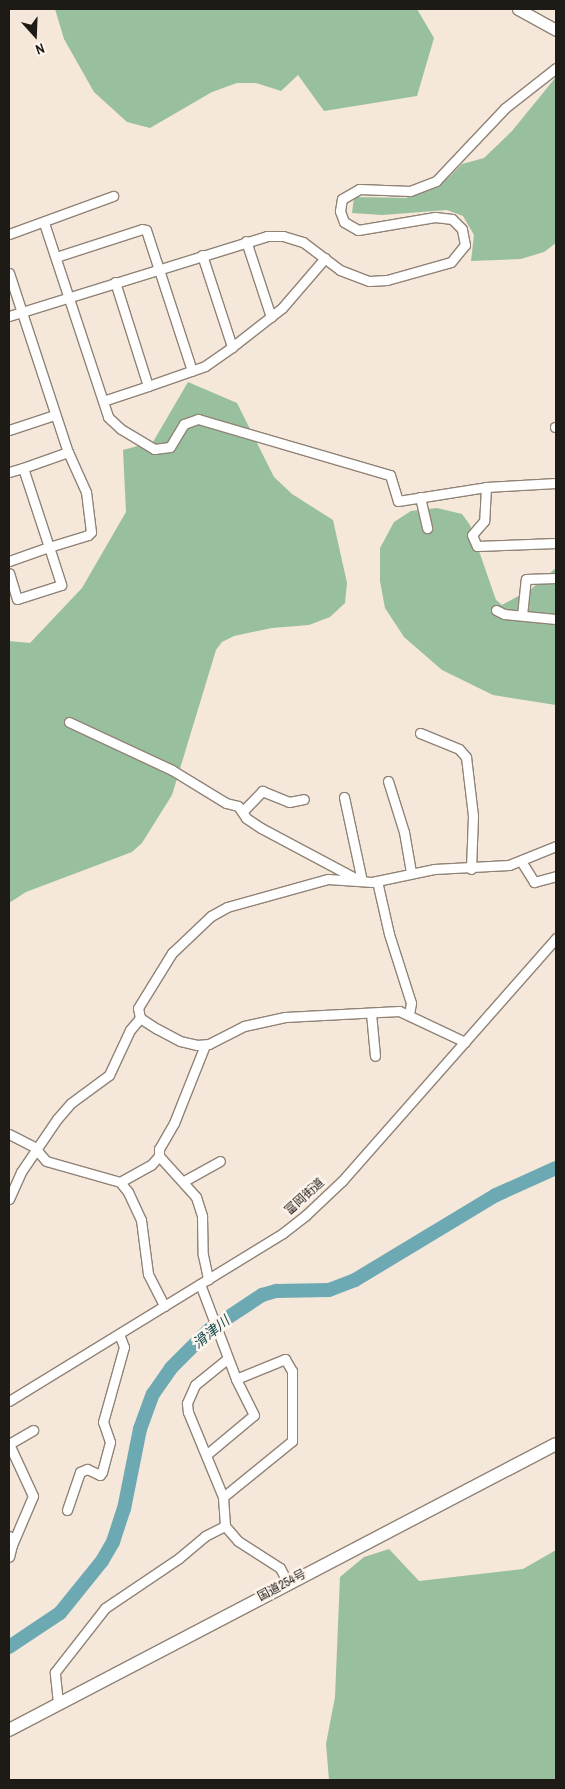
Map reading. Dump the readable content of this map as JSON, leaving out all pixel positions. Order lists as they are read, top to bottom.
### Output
{
  "streets": {
    "highway": ["国道254号"],
    "street": ["富岡街道"]
  },
  "water": ["滑津川"],
  "north": "bottom"
}
